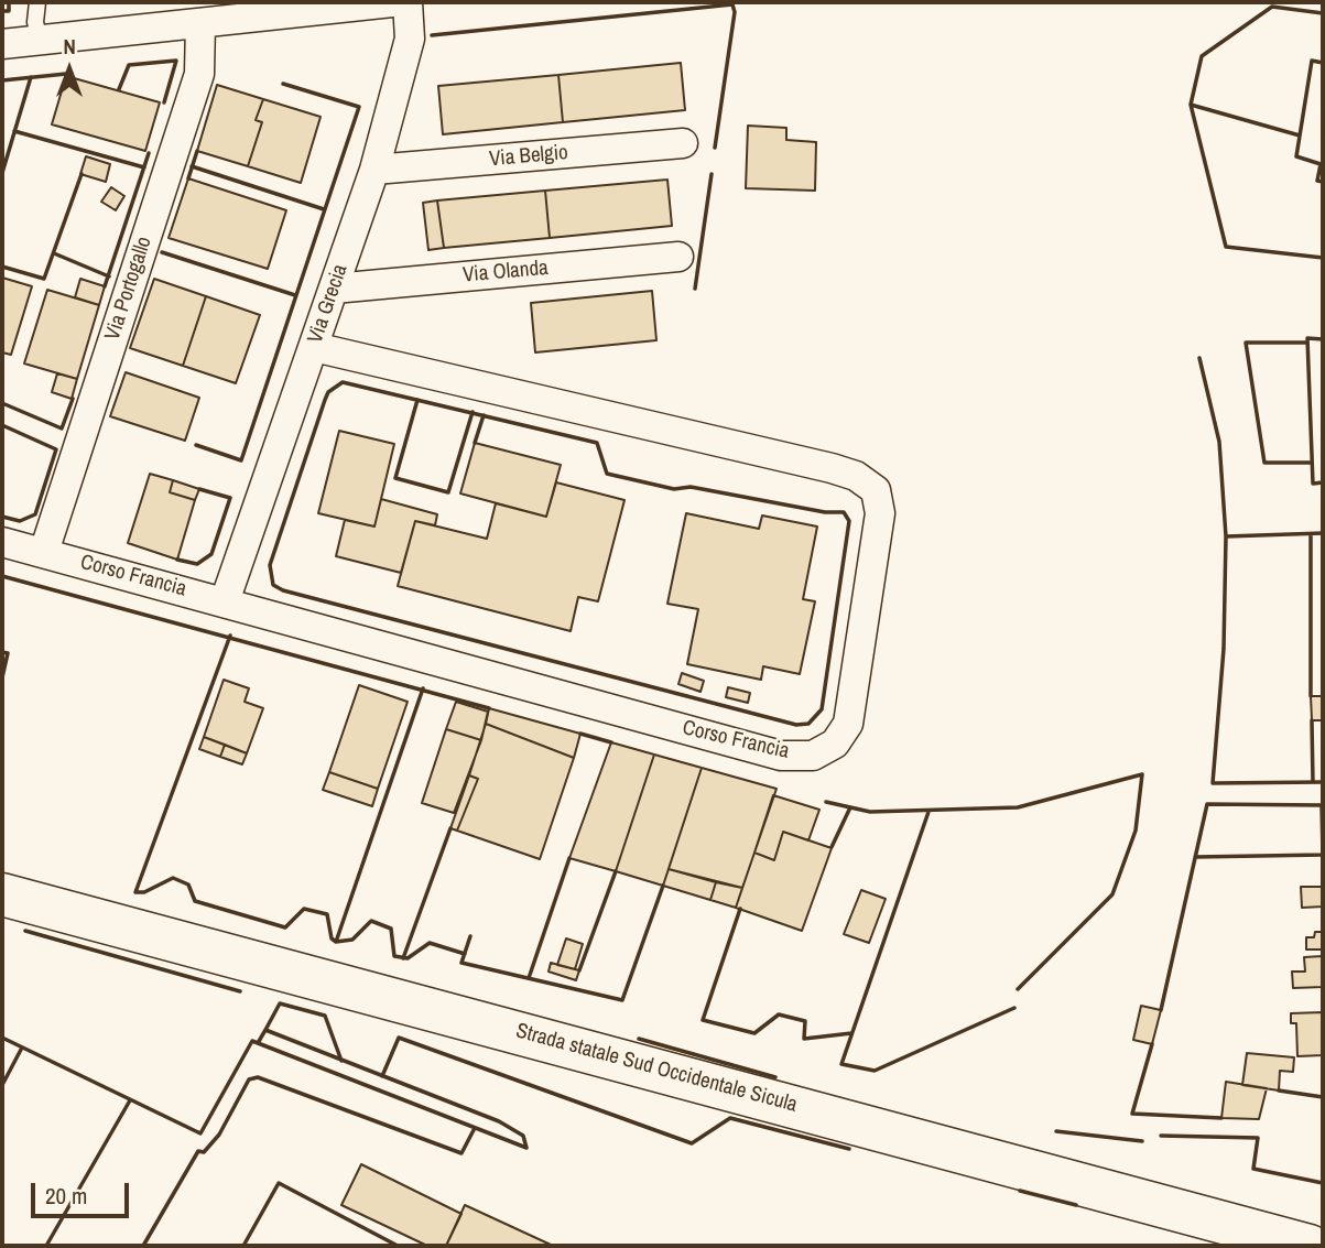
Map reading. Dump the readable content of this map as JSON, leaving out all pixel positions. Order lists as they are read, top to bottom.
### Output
{
  "streets": {
    "main road": ["Strada statale Sud Occidentale Sicula"],
    "street": [
      "Via Belgio",
      "Via Olanda",
      "Via Portogallo",
      "Via Grecia",
      "Corso Francia"
    ]
  },
  "crossings": [
    ["Via Belgio", "Via Grecia"],
    ["Via Olanda", "Via Grecia"],
    ["Via Portogallo", "Corso Francia"],
    ["Via Grecia", "Corso Francia"]
  ],
  "scale_bar": "20 m",
  "north": "top"
}
